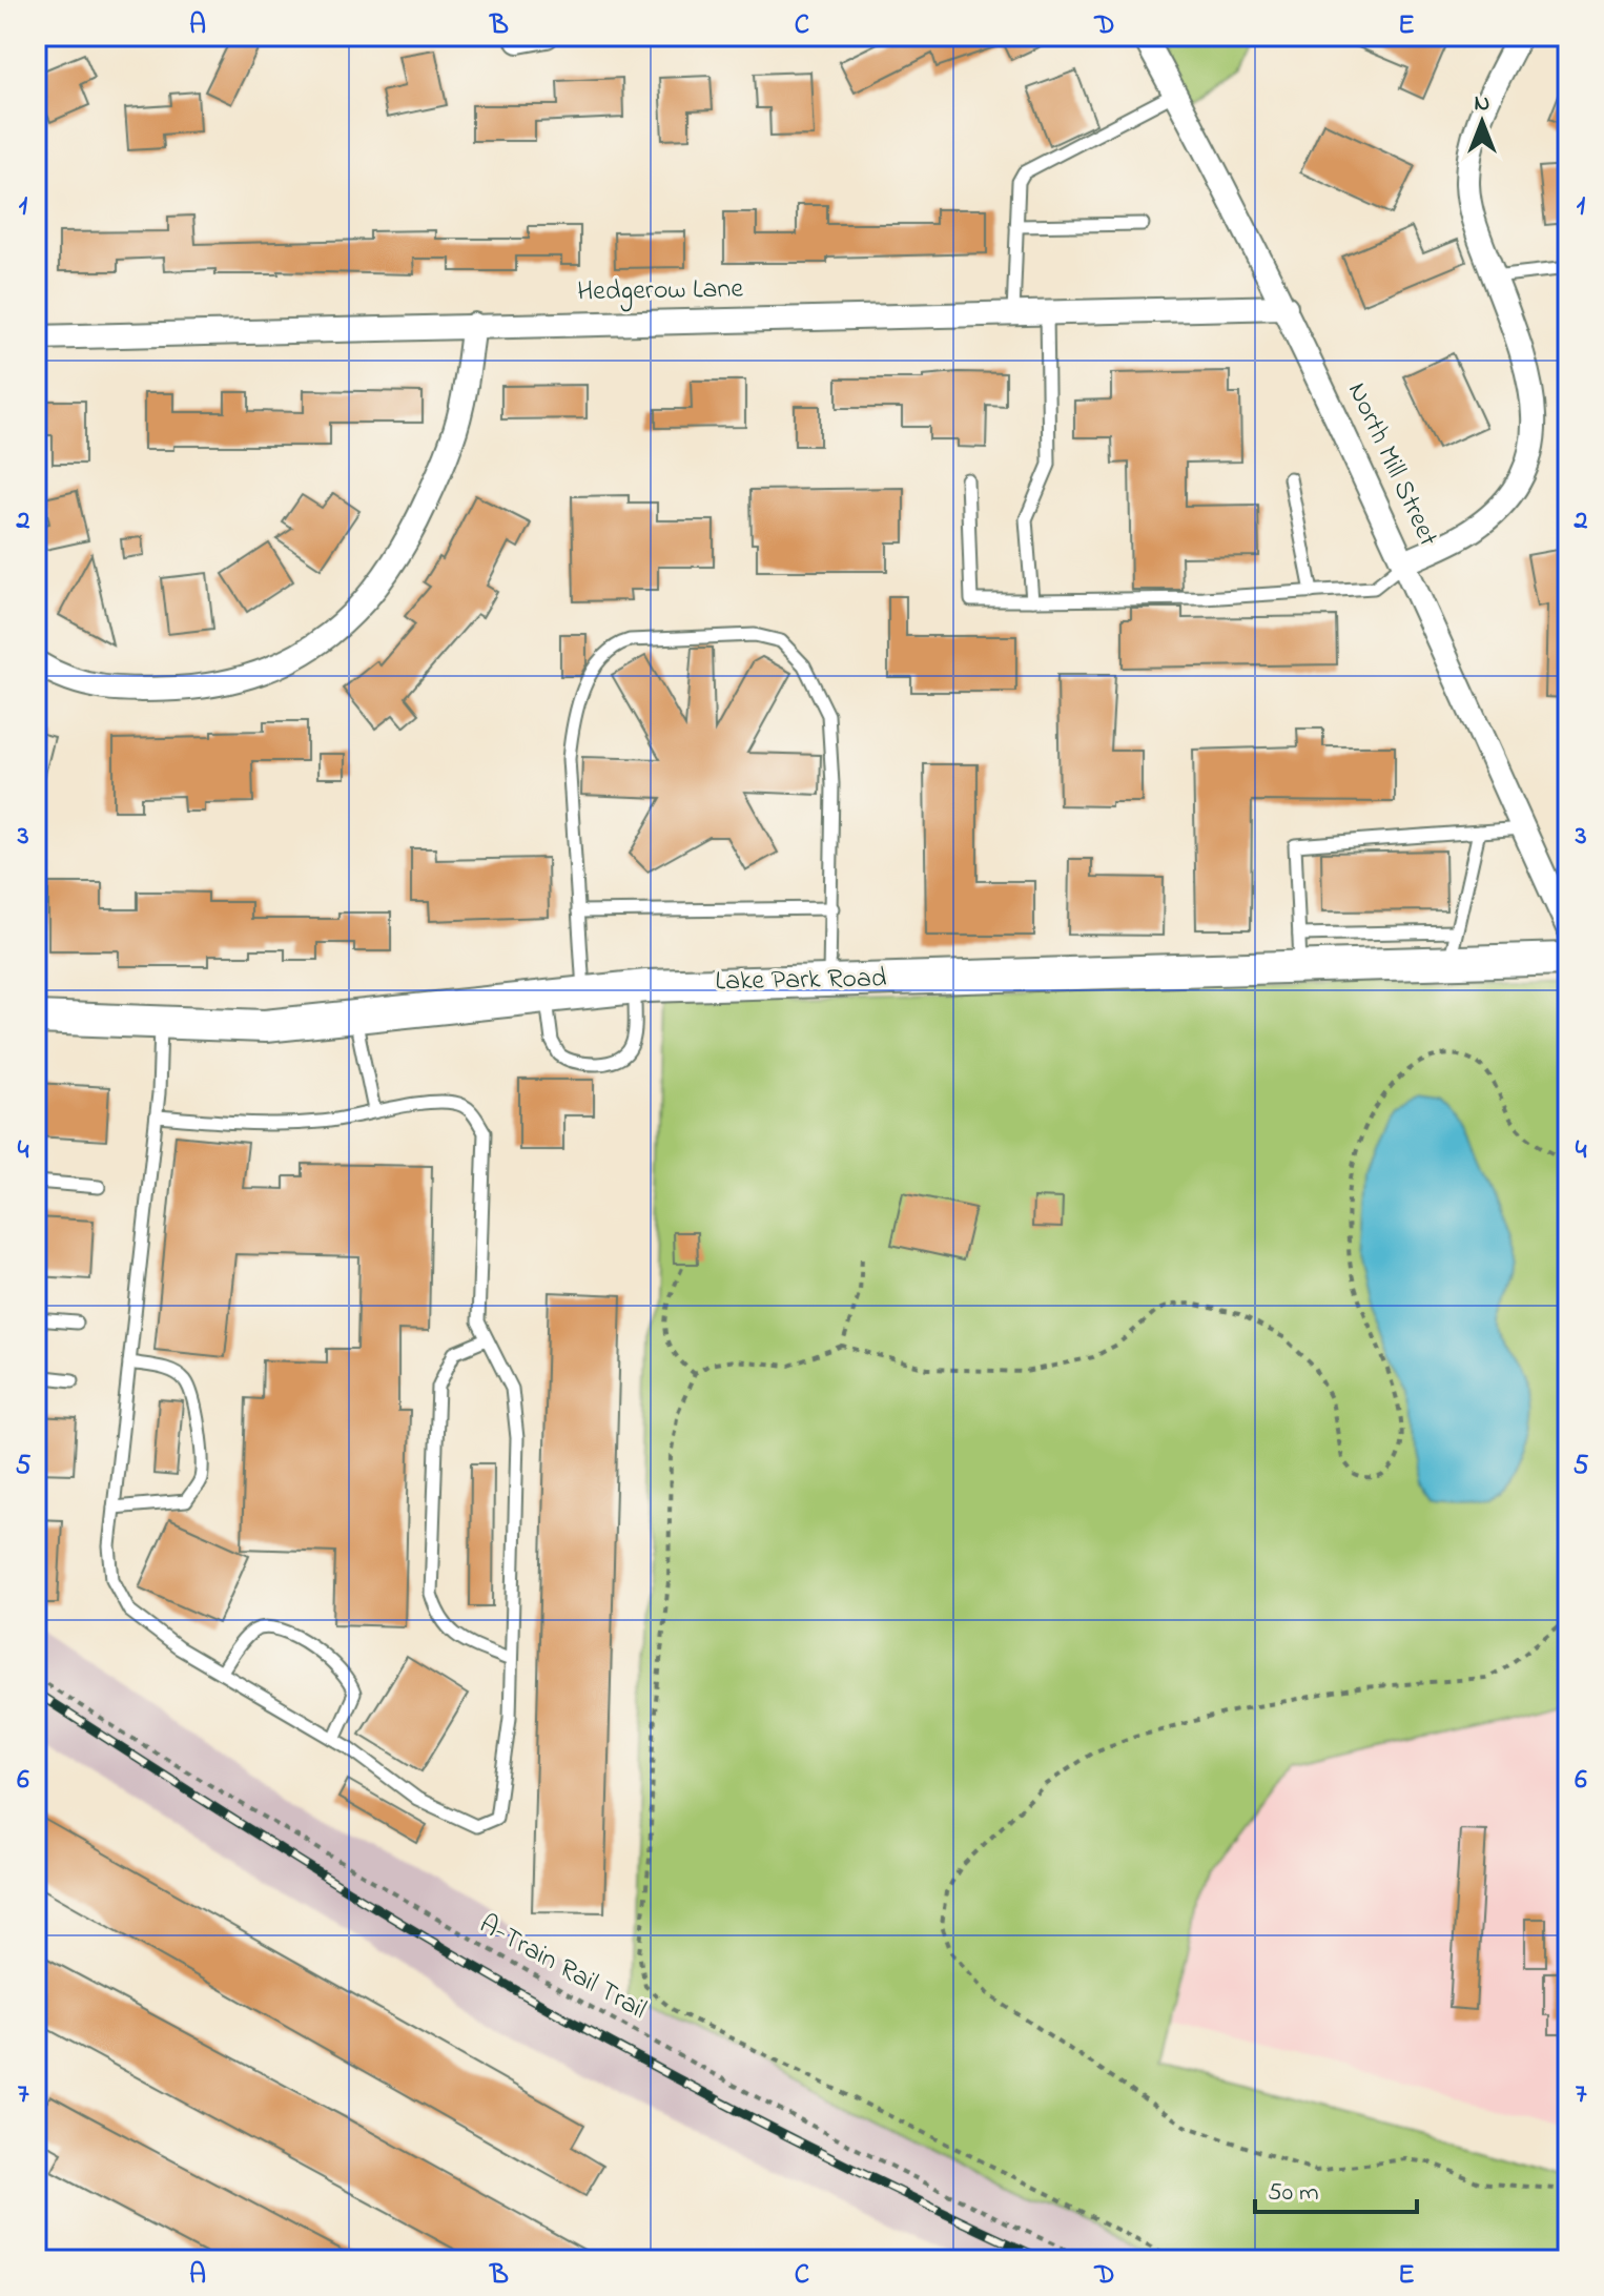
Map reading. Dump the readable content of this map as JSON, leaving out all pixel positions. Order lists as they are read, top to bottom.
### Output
{
  "streets": {
    "main road": ["Lake Park Road"],
    "street": ["Hedgerow Lane", "North Mill Street"],
    "path": ["A-Train Rail Trail"]
  },
  "crossings": [
    ["Hedgerow Lane", "North Mill Street"]
  ],
  "scale_bar": "50 m",
  "north": "top",
  "grid": {
    "columns": [
      "A",
      "B",
      "C",
      "D",
      "E"
    ],
    "rows": [
      "1",
      "2",
      "3",
      "4",
      "5",
      "6",
      "7"
    ]
  }
}
